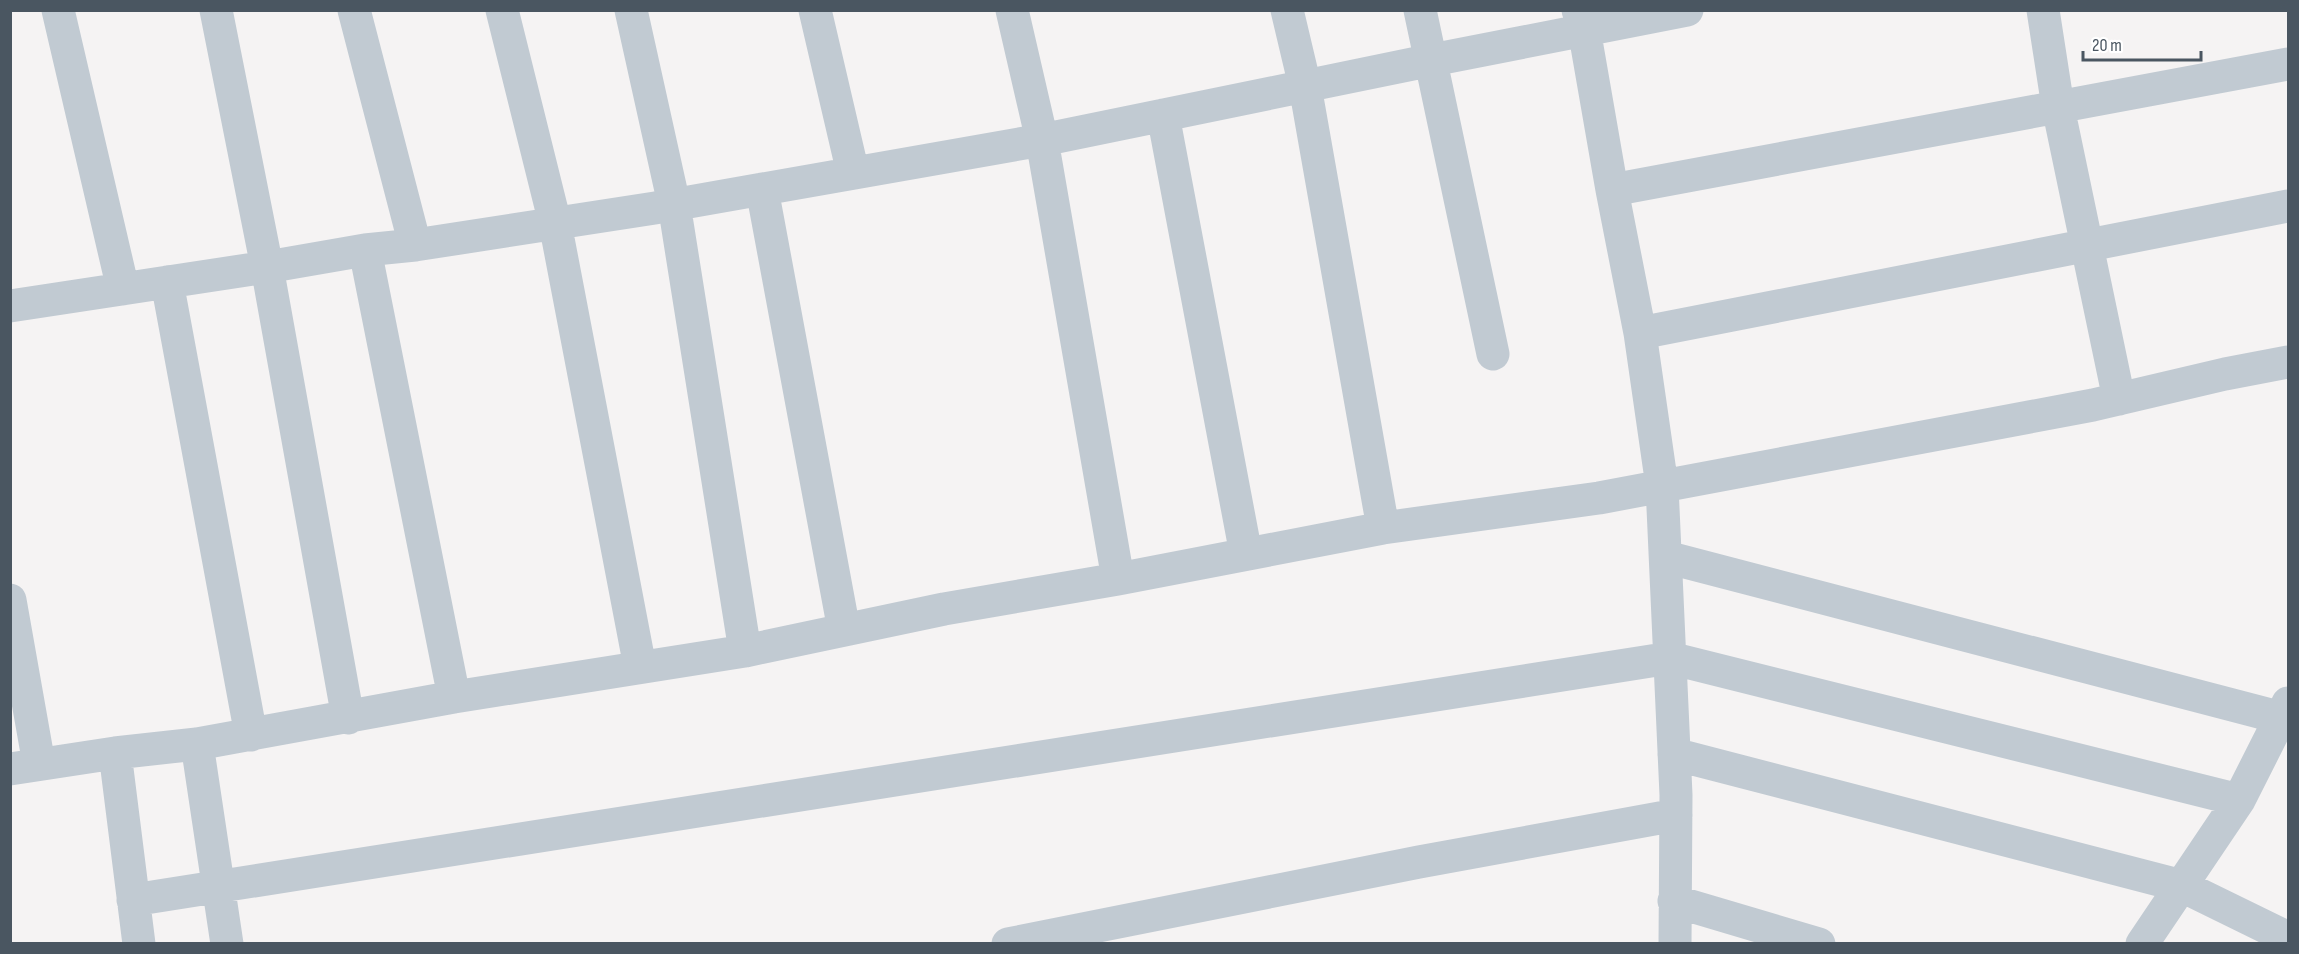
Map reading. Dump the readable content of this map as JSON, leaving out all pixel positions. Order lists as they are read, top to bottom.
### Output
{
  "scale_bar": "20 m"
}
